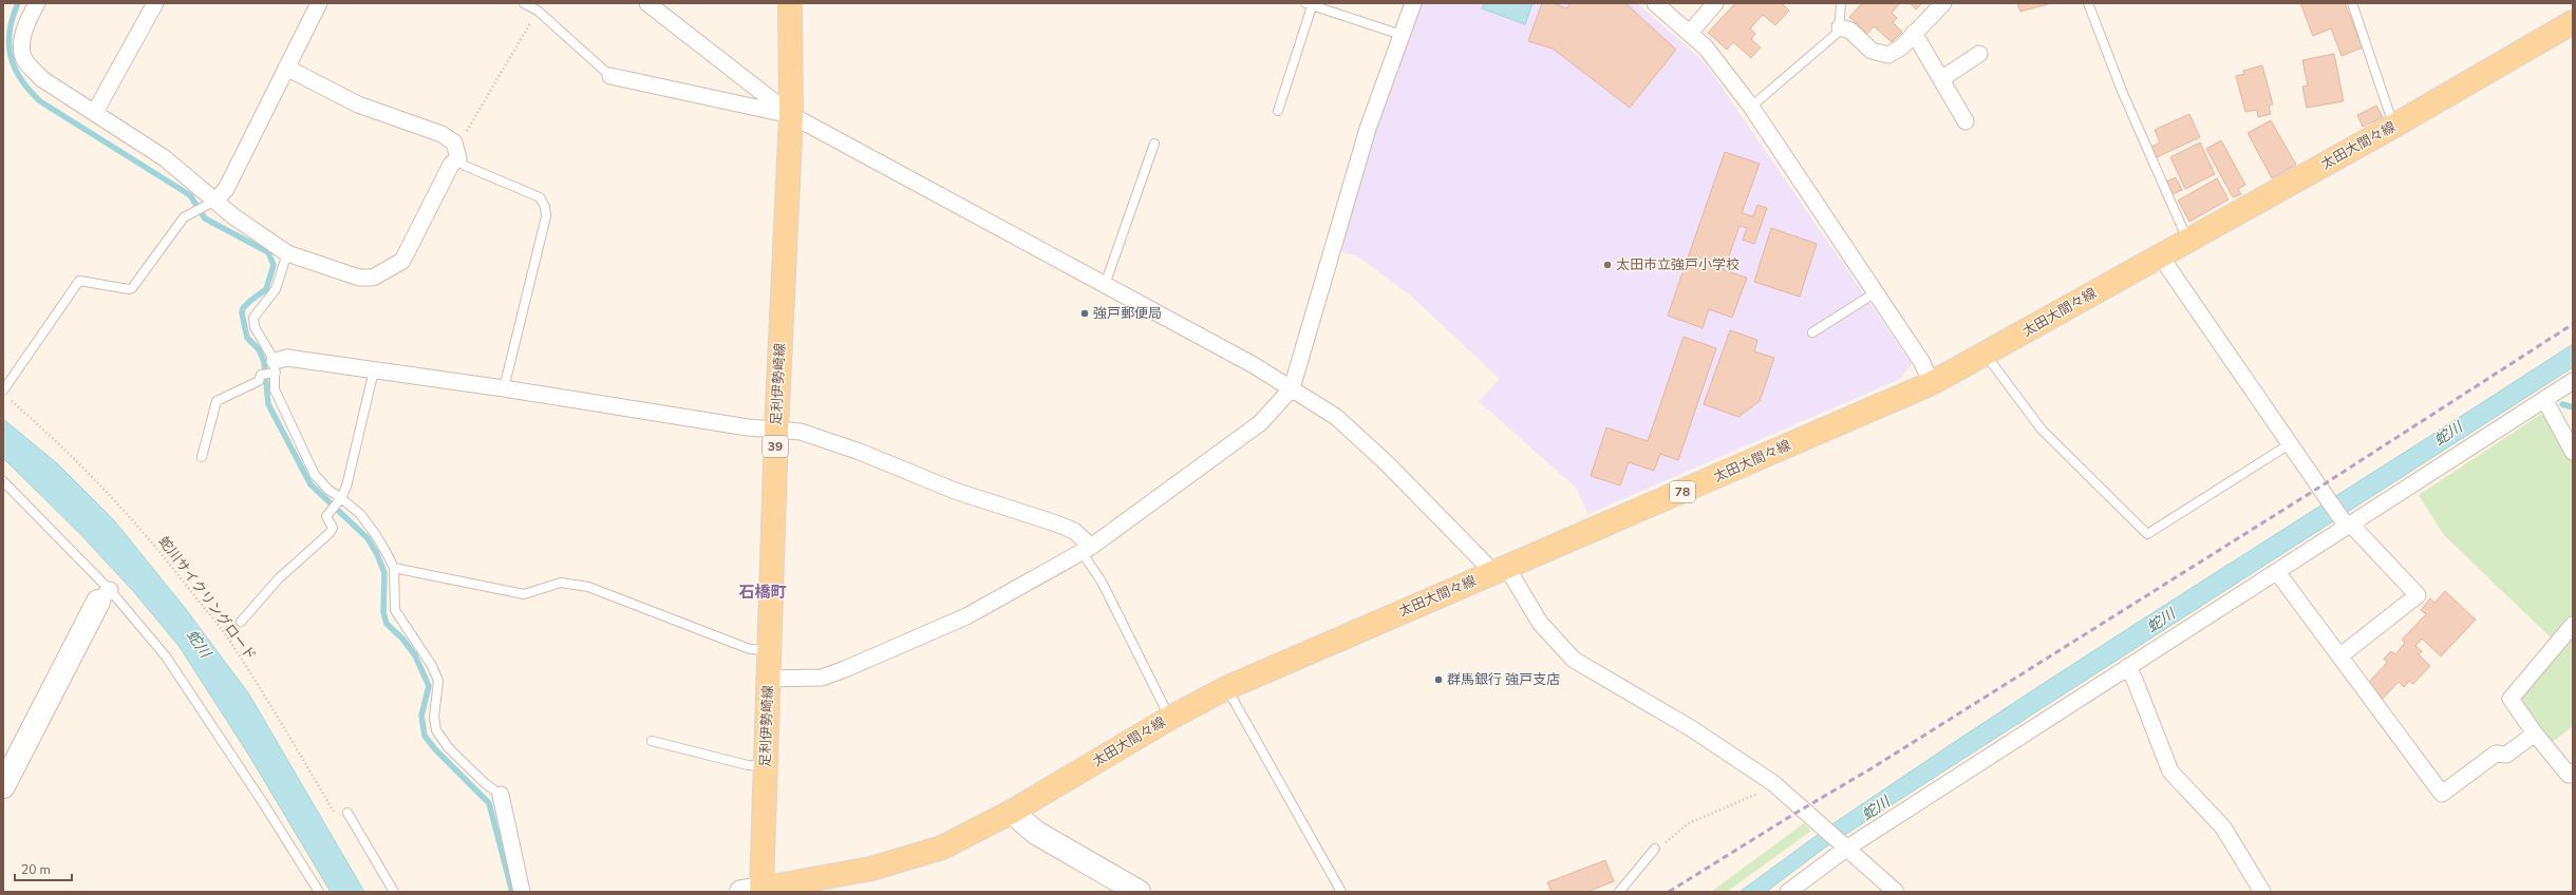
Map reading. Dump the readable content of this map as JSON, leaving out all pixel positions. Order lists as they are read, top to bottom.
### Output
{
  "streets": {
    "main road": [
      "太田大間々線",
      "足利伊勢崎線",
      "39",
      "78"
    ],
    "path": ["蛇川サイクリングロード"]
  },
  "crossings": [
    ["太田大間々線", "足利伊勢崎線"]
  ],
  "districts": ["石橋町"],
  "water": ["蛇川"],
  "places": ["太田市立強戸小学校", "強戸郵便局", "群馬銀行 強戸支店"],
  "scale_bar": "20 m"
}
